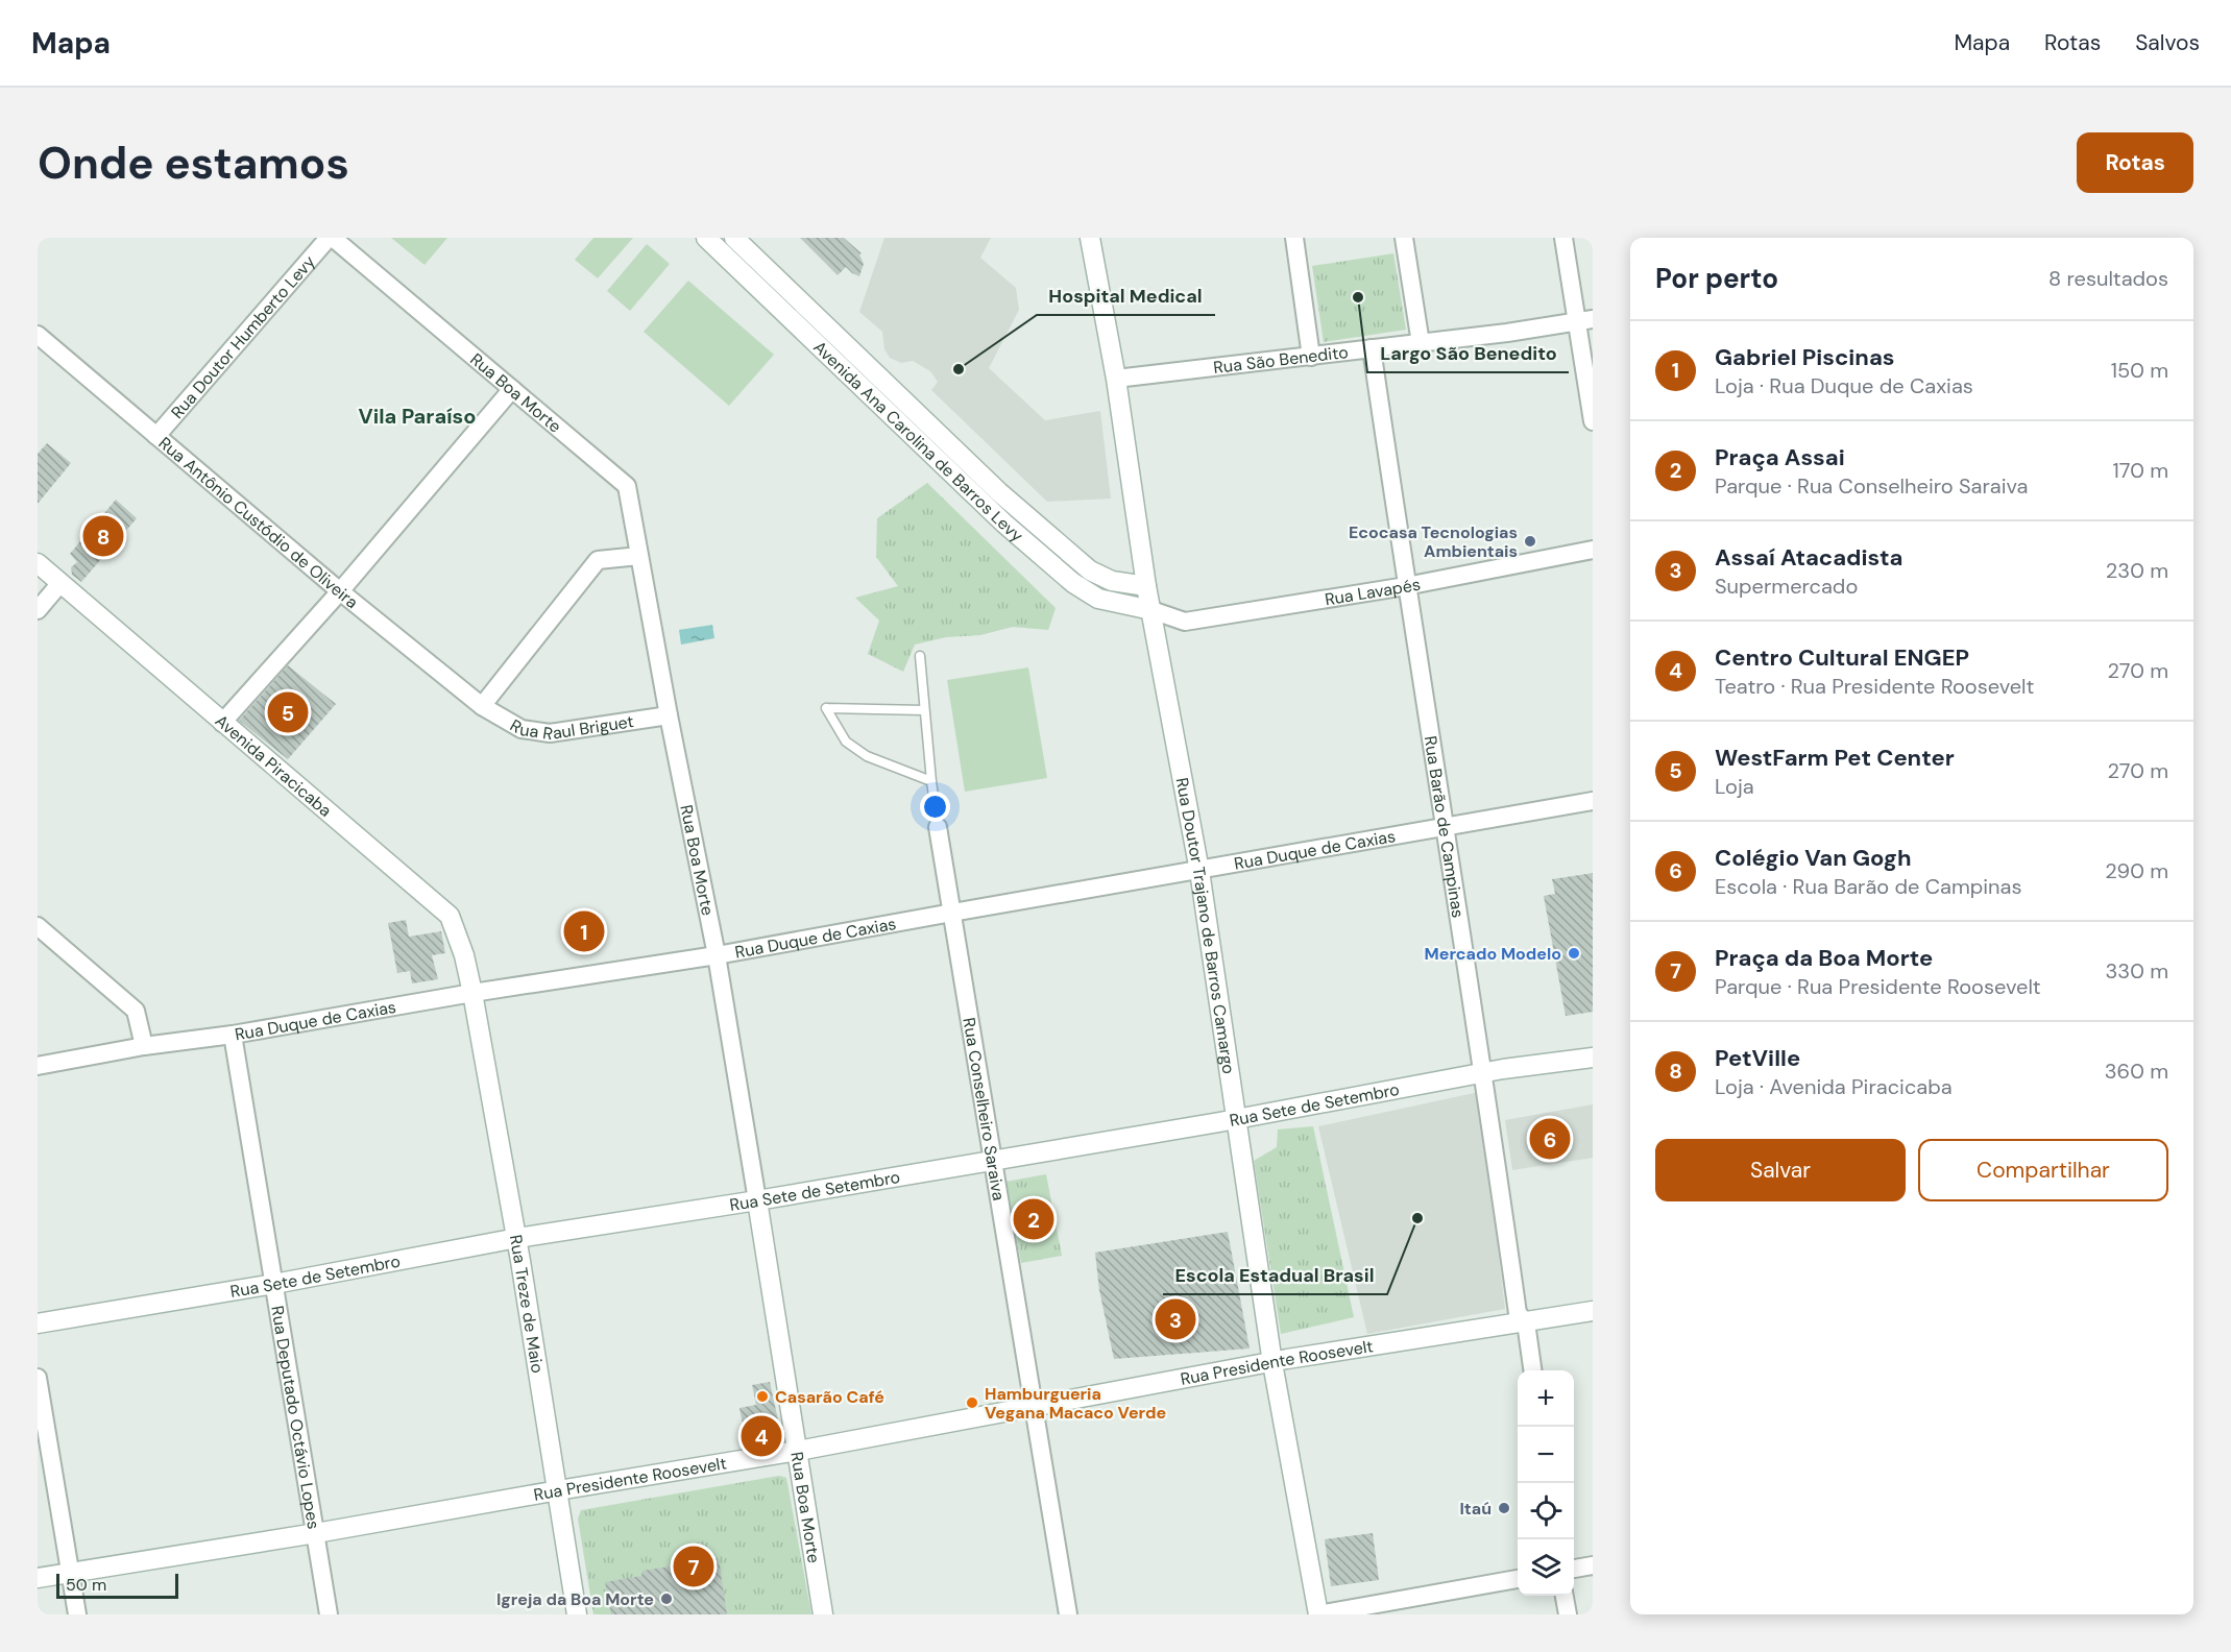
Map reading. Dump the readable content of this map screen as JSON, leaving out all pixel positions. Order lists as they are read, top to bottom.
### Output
{
  "streets": {
    "main road": [
      "Rua Boa Morte",
      "Avenida Ana Carolina de Barros Levy",
      "Avenida Piracicaba",
      "Rua Doutor Trajano de Barros Camargo",
      "Rua Sete de Setembro",
      "Rua Treze de Maio",
      "Rua Presidente Roosevelt"
    ],
    "street": [
      "Rua Doutor Humberto Levy",
      "Rua São Benedito",
      "Rua Antônio Custódio de Oliveira",
      "Rua Lavapés",
      "Rua Raul Briguet",
      "Rua Barão de Campinas",
      "Rua Duque de Caxias",
      "Rua Conselheiro Saraiva",
      "Rua Deputado Octávio Lopes"
    ]
  },
  "crossings": [
    ["Rua Doutor Humberto Levy", "Rua Boa Morte"],
    ["Rua Doutor Humberto Levy", "Rua Antônio Custódio de Oliveira"],
    ["Rua São Benedito", "Rua Barão de Campinas"],
    ["Rua São Benedito", "Rua Doutor Trajano de Barros Camargo"],
    ["Rua Boa Morte", "Rua Raul Briguet"],
    ["Rua Boa Morte", "Rua Duque de Caxias"],
    ["Rua Boa Morte", "Rua Sete de Setembro"],
    ["Rua Boa Morte", "Rua Presidente Roosevelt"],
    ["Avenida Ana Carolina de Barros Levy", "Rua Lavapés"],
    ["Avenida Ana Carolina de Barros Levy", "Rua Doutor Trajano de Barros Camargo"],
    ["Rua Antônio Custódio de Oliveira", "Rua Raul Briguet"],
    ["Rua Lavapés", "Rua Barão de Campinas"],
    ["Rua Lavapés", "Rua Doutor Trajano de Barros Camargo"],
    ["Avenida Piracicaba", "Rua Duque de Caxias"],
    ["Avenida Piracicaba", "Rua Treze de Maio"],
    ["Rua Barão de Campinas", "Rua Duque de Caxias"],
    ["Rua Barão de Campinas", "Rua Sete de Setembro"],
    ["Rua Barão de Campinas", "Rua Presidente Roosevelt"],
    ["Rua Duque de Caxias", "Rua Doutor Trajano de Barros Camargo"],
    ["Rua Duque de Caxias", "Rua Conselheiro Saraiva"],
    ["Rua Duque de Caxias", "Rua Treze de Maio"],
    ["Rua Duque de Caxias", "Rua Deputado Octávio Lopes"],
    ["Rua Doutor Trajano de Barros Camargo", "Rua Sete de Setembro"],
    ["Rua Doutor Trajano de Barros Camargo", "Rua Presidente Roosevelt"],
    ["Rua Sete de Setembro", "Rua Conselheiro Saraiva"],
    ["Rua Sete de Setembro", "Rua Treze de Maio"],
    ["Rua Sete de Setembro", "Rua Deputado Octávio Lopes"],
    ["Rua Conselheiro Saraiva", "Rua Presidente Roosevelt"],
    ["Rua Treze de Maio", "Rua Presidente Roosevelt"],
    ["Rua Presidente Roosevelt", "Rua Deputado Octávio Lopes"]
  ],
  "districts": ["Vila Paraíso"],
  "places": [
    "Largo São Benedito",
    "Hospital Medical",
    "Ecocasa Tecnologias Ambientais",
    "Mercado Modelo",
    "Escola Estadual Brasil",
    "Casarão Café",
    "Hamburgueria Vegana Macaco Verde",
    "Itaú",
    "Igreja da Boa Morte"
  ],
  "scale_bar": "50 m",
  "page": {
    "header": "Mapa",
    "nav": ["Mapa", "Rotas", "Salvos"],
    "buttons": [
      "Rotas",
      ["Salvar", "Compartilhar"]
    ],
    "title": "Onde estamos",
    "heading": ["Por perto", "8 resultados"],
    "list": [
      {
        "mark": "1",
        "name": "Gabriel Piscinas",
        "note": "Loja · Rua Duque de Caxias",
        "value": "150 m"
      },
      {
        "mark": "2",
        "name": "Praça Assai",
        "note": "Parque · Rua Conselheiro Saraiva",
        "value": "170 m"
      },
      {
        "mark": "3",
        "name": "Assaí Atacadista",
        "note": "Supermercado",
        "value": "230 m"
      },
      {
        "mark": "4",
        "name": "Centro Cultural ENGEP",
        "note": "Teatro · Rua Presidente Roosevelt",
        "value": "270 m"
      },
      {
        "mark": "5",
        "name": "WestFarm Pet Center",
        "note": "Loja",
        "value": "270 m"
      },
      {
        "mark": "6",
        "name": "Colégio Van Gogh",
        "note": "Escola · Rua Barão de Campinas",
        "value": "290 m"
      },
      {
        "mark": "7",
        "name": "Praça da Boa Morte",
        "note": "Parque · Rua Presidente Roosevelt",
        "value": "330 m"
      },
      {
        "mark": "8",
        "name": "PetVille",
        "note": "Loja · Avenida Piracicaba",
        "value": "360 m"
      }
    ],
    "pins": [
      "8",
      "5",
      "1",
      "6",
      "2",
      "3",
      "4",
      "7"
    ],
    "map_buttons": ["+", "−"],
    "scale": "50 m"
  }
}
